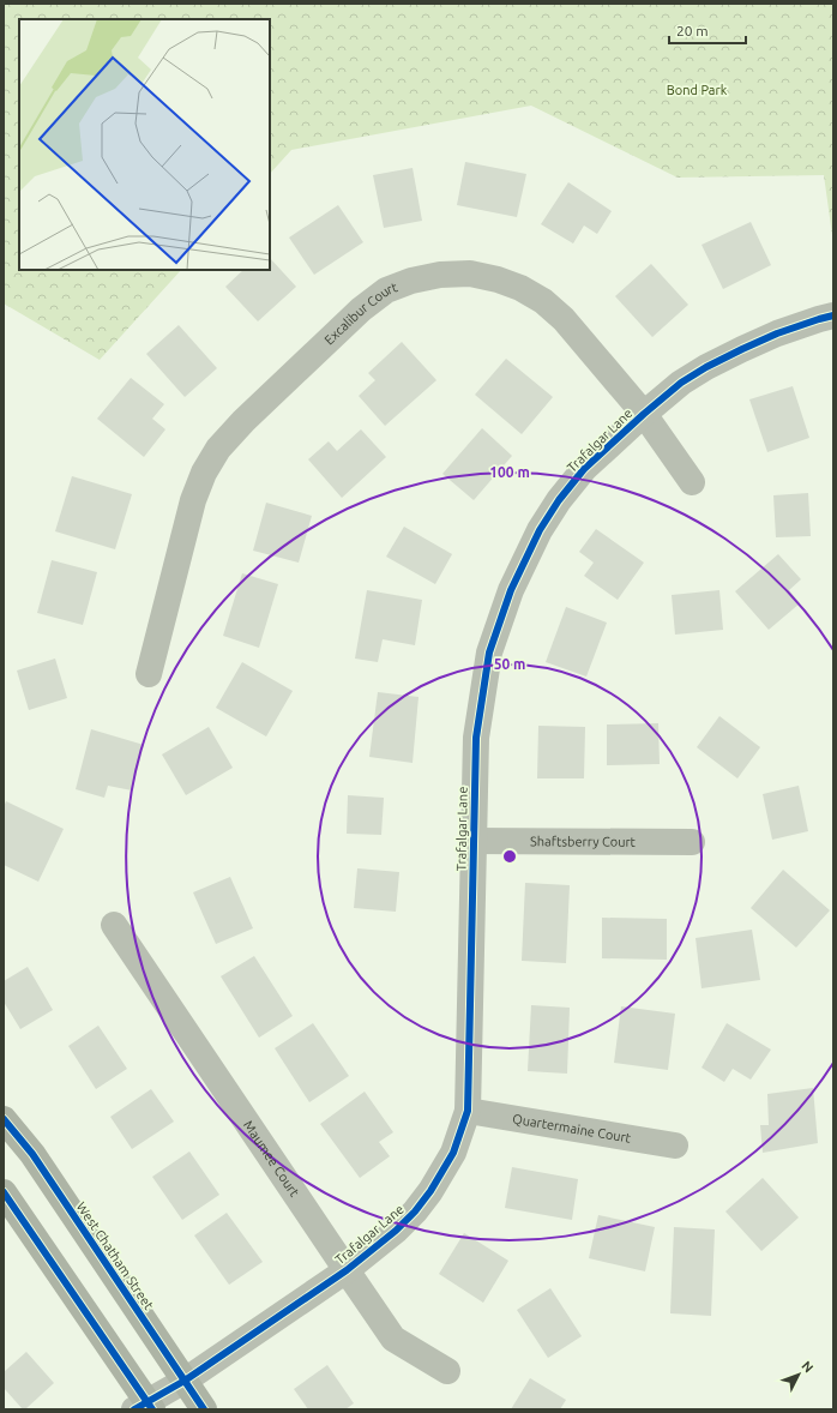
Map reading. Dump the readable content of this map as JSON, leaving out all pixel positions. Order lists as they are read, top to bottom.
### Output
{
  "streets": {
    "street": [
      "Excalibur Court",
      "Trafalgar Lane",
      "Shaftsberry Court",
      "Quartermaine Court",
      "Maumee Court",
      "West Chatham Street"
    ]
  },
  "crossings": [
    ["Excalibur Court", "Trafalgar Lane"],
    ["Trafalgar Lane", "Shaftsberry Court"],
    ["Trafalgar Lane", "Quartermaine Court"],
    ["Trafalgar Lane", "Maumee Court"],
    ["Trafalgar Lane", "West Chatham Street"]
  ],
  "parks": ["Bond Park"],
  "scale_bar": "20 m",
  "north": "top right",
  "rings": ["100 m", "50 m"]
}
